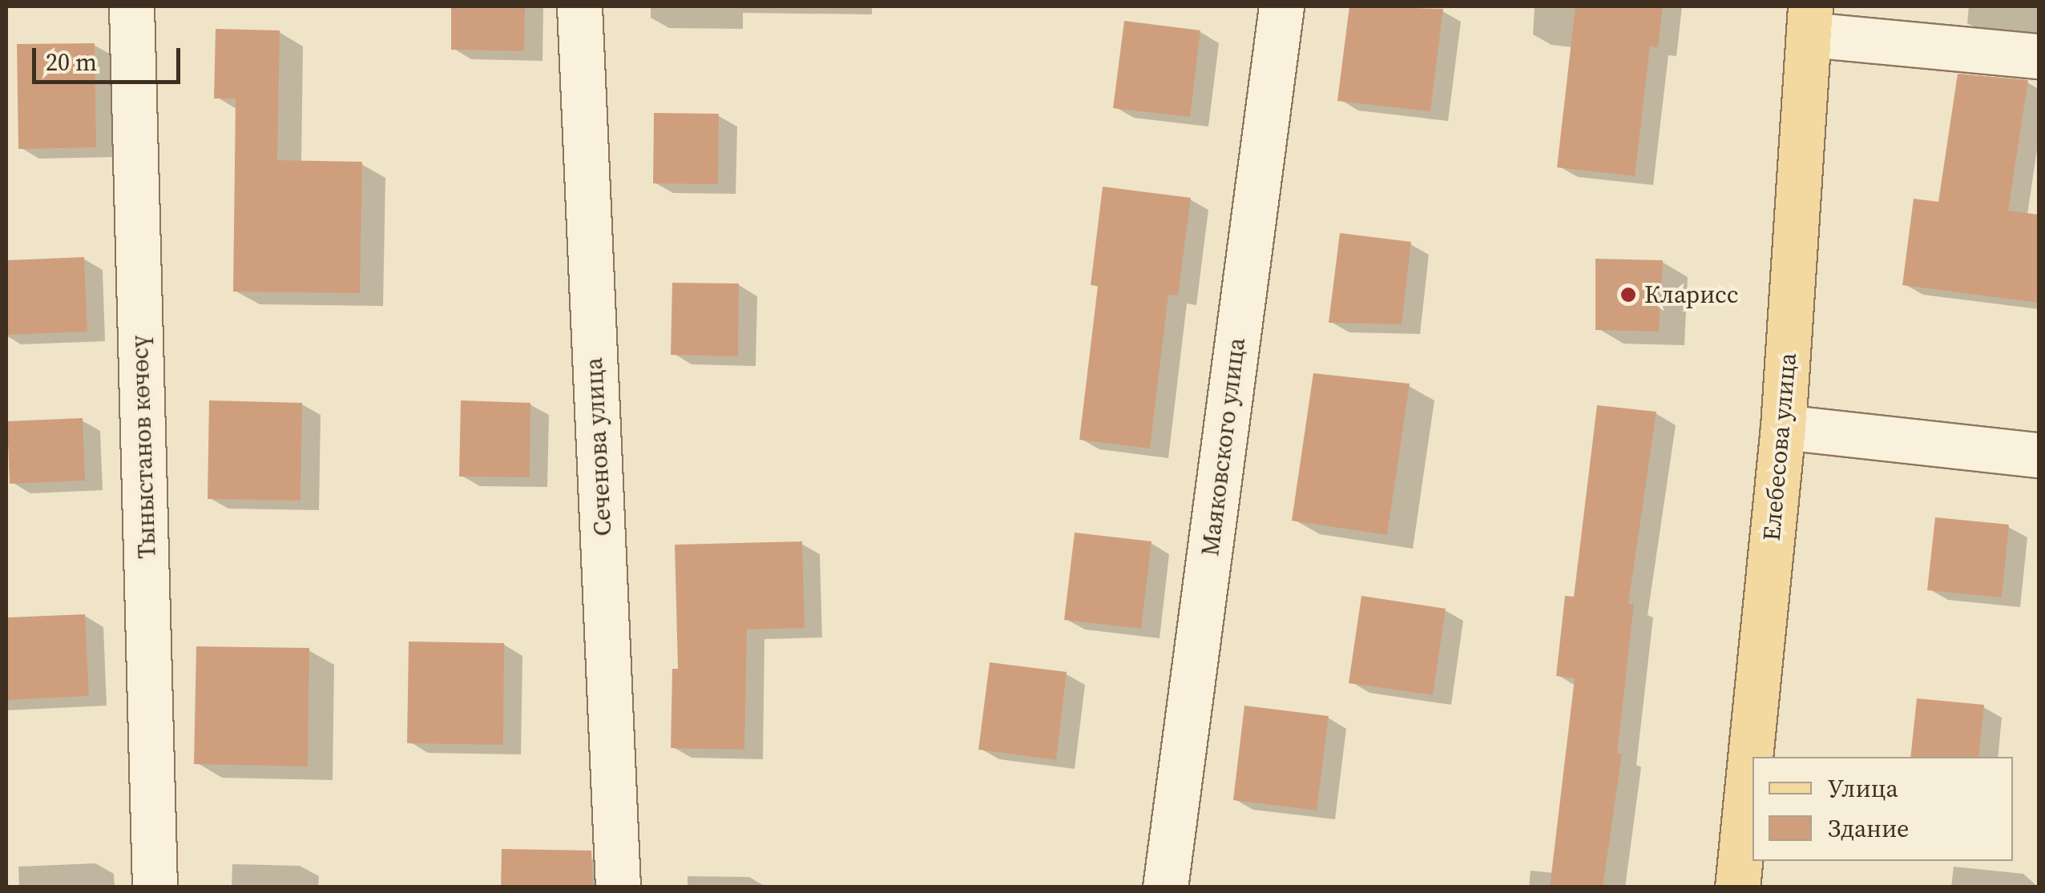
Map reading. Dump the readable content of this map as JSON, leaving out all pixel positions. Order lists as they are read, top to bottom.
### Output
{
  "streets": {
    "main road": ["Елебесова улица"],
    "street": ["Тыныстанов көчөсү", "Сеченова улица", "Маяковского улица"]
  },
  "places": ["Кларисс"],
  "legend": ["Улица", "Здание"],
  "scale_bar": "20 m"
}
